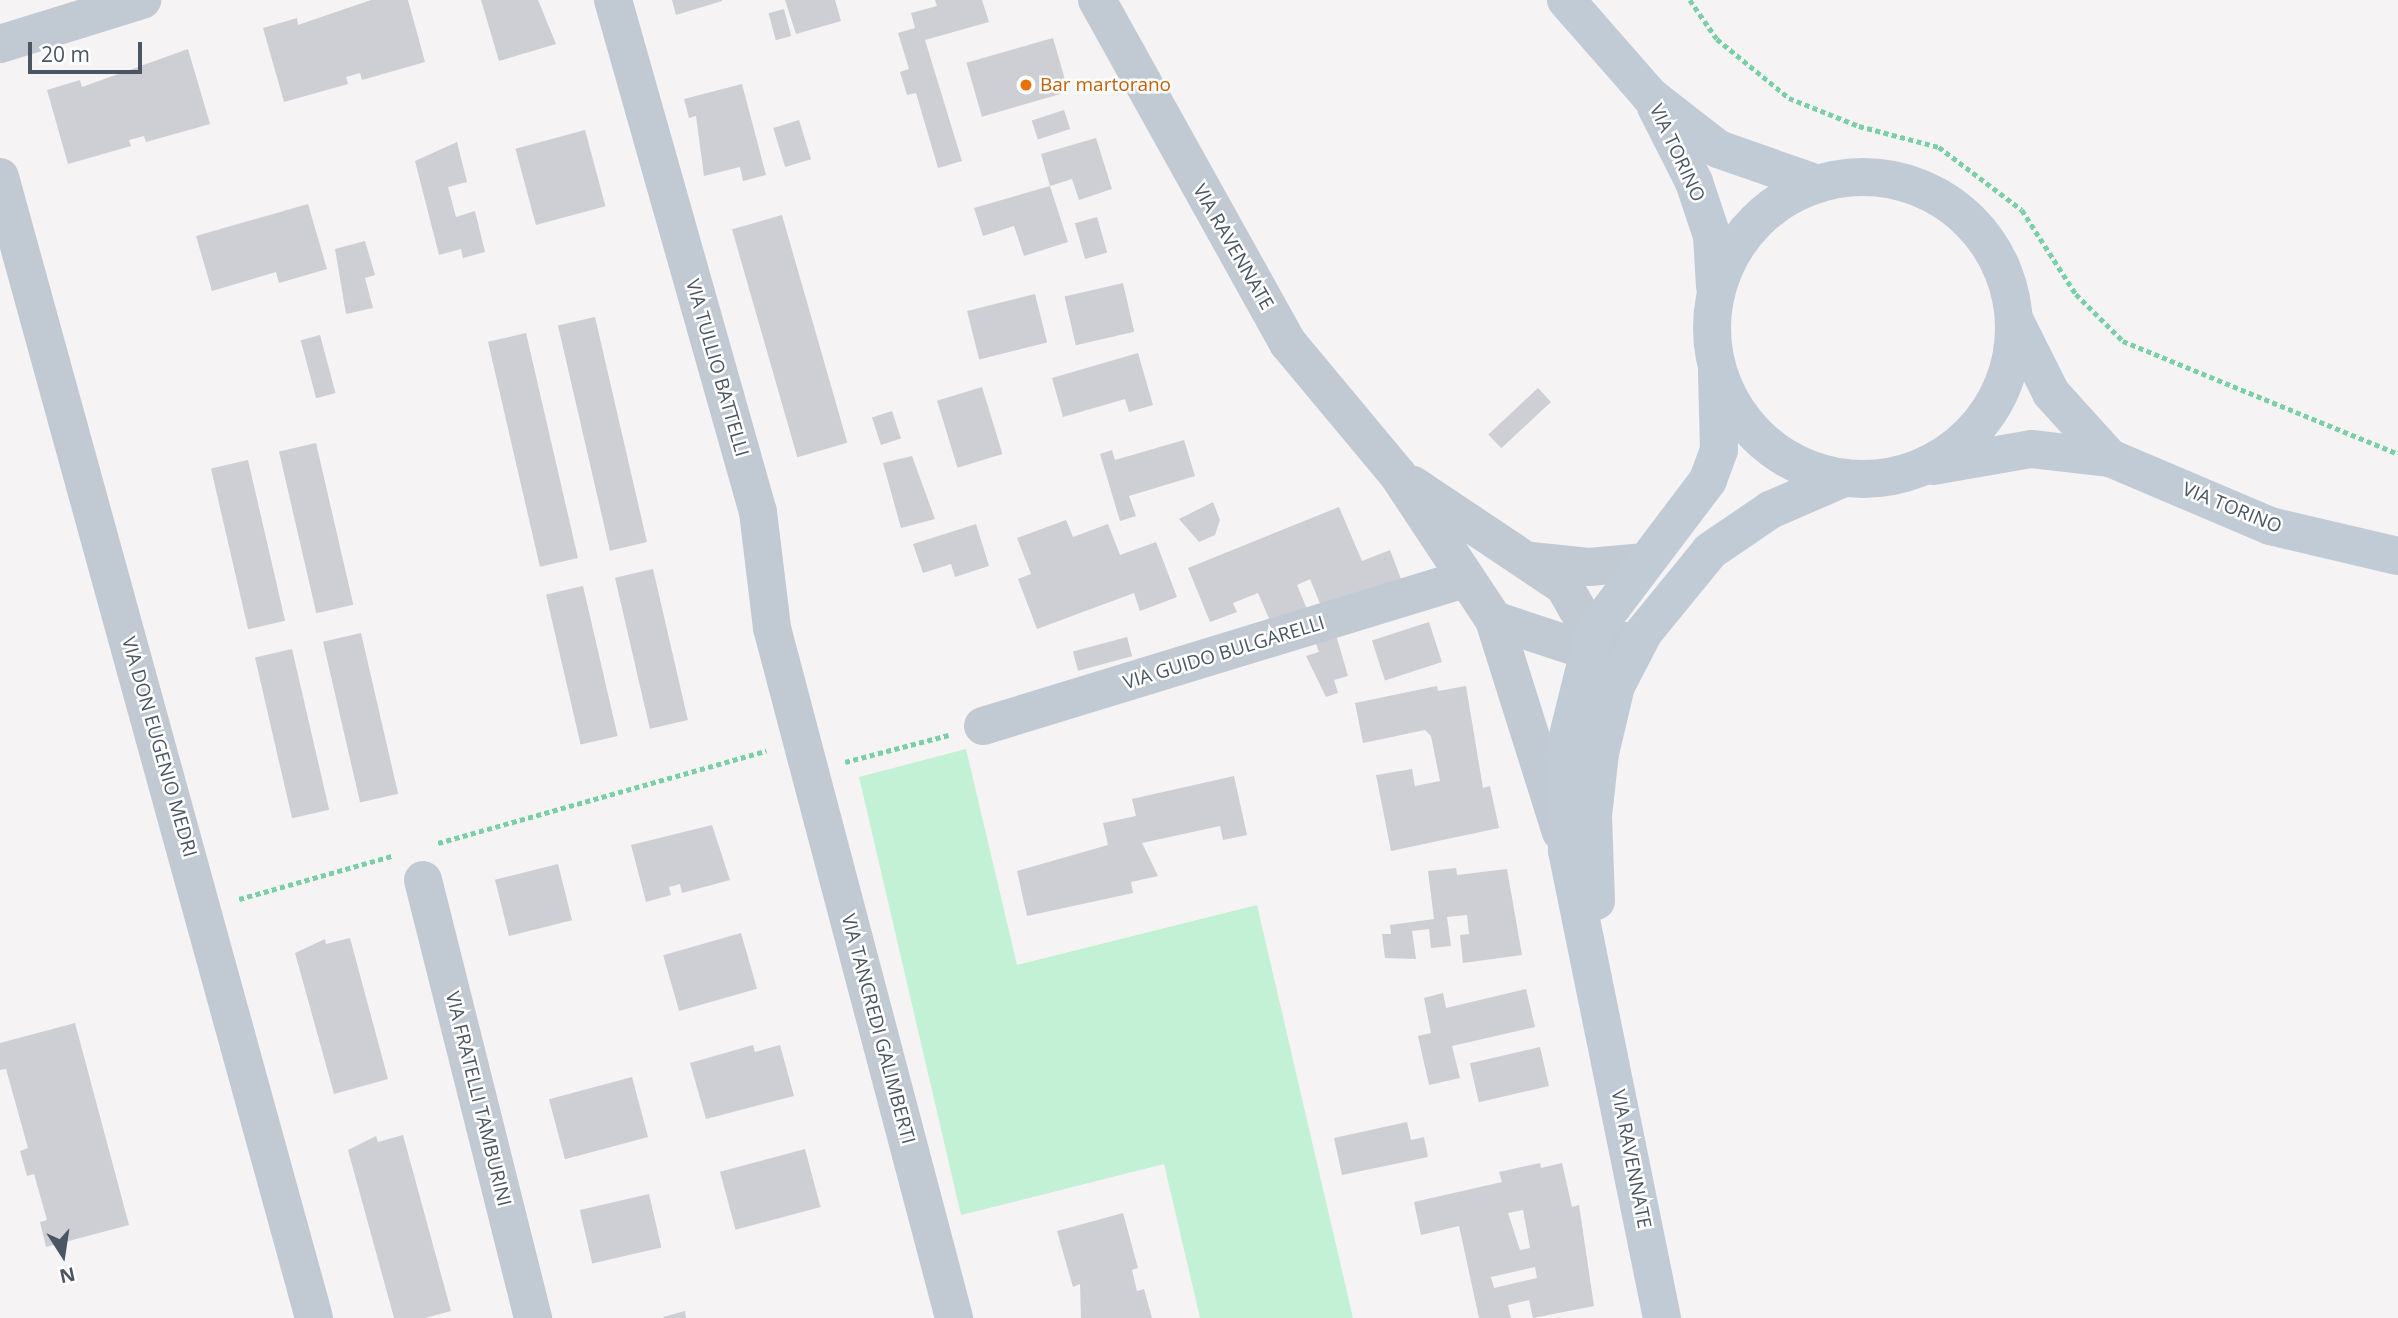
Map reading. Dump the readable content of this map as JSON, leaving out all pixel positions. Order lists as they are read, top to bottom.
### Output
{
  "streets": {
    "main road": ["VIA TORINO", "VIA RAVENNATE"],
    "street": [
      "VIA TULLIO BATTELLI",
      "VIA GUIDO BULGARELLI",
      "VIA DON EUGENIO MEDRI",
      "VIA TANCREDI GALIMBERTI",
      "VIA FRATELLI TAMBURINI"
    ]
  },
  "crossings": [
    ["VIA RAVENNATE", "VIA GUIDO BULGARELLI"],
    ["VIA TULLIO BATTELLI", "VIA TANCREDI GALIMBERTI"]
  ],
  "places": ["Bar martorano"],
  "scale_bar": "20 m",
  "north": "bottom"
}
